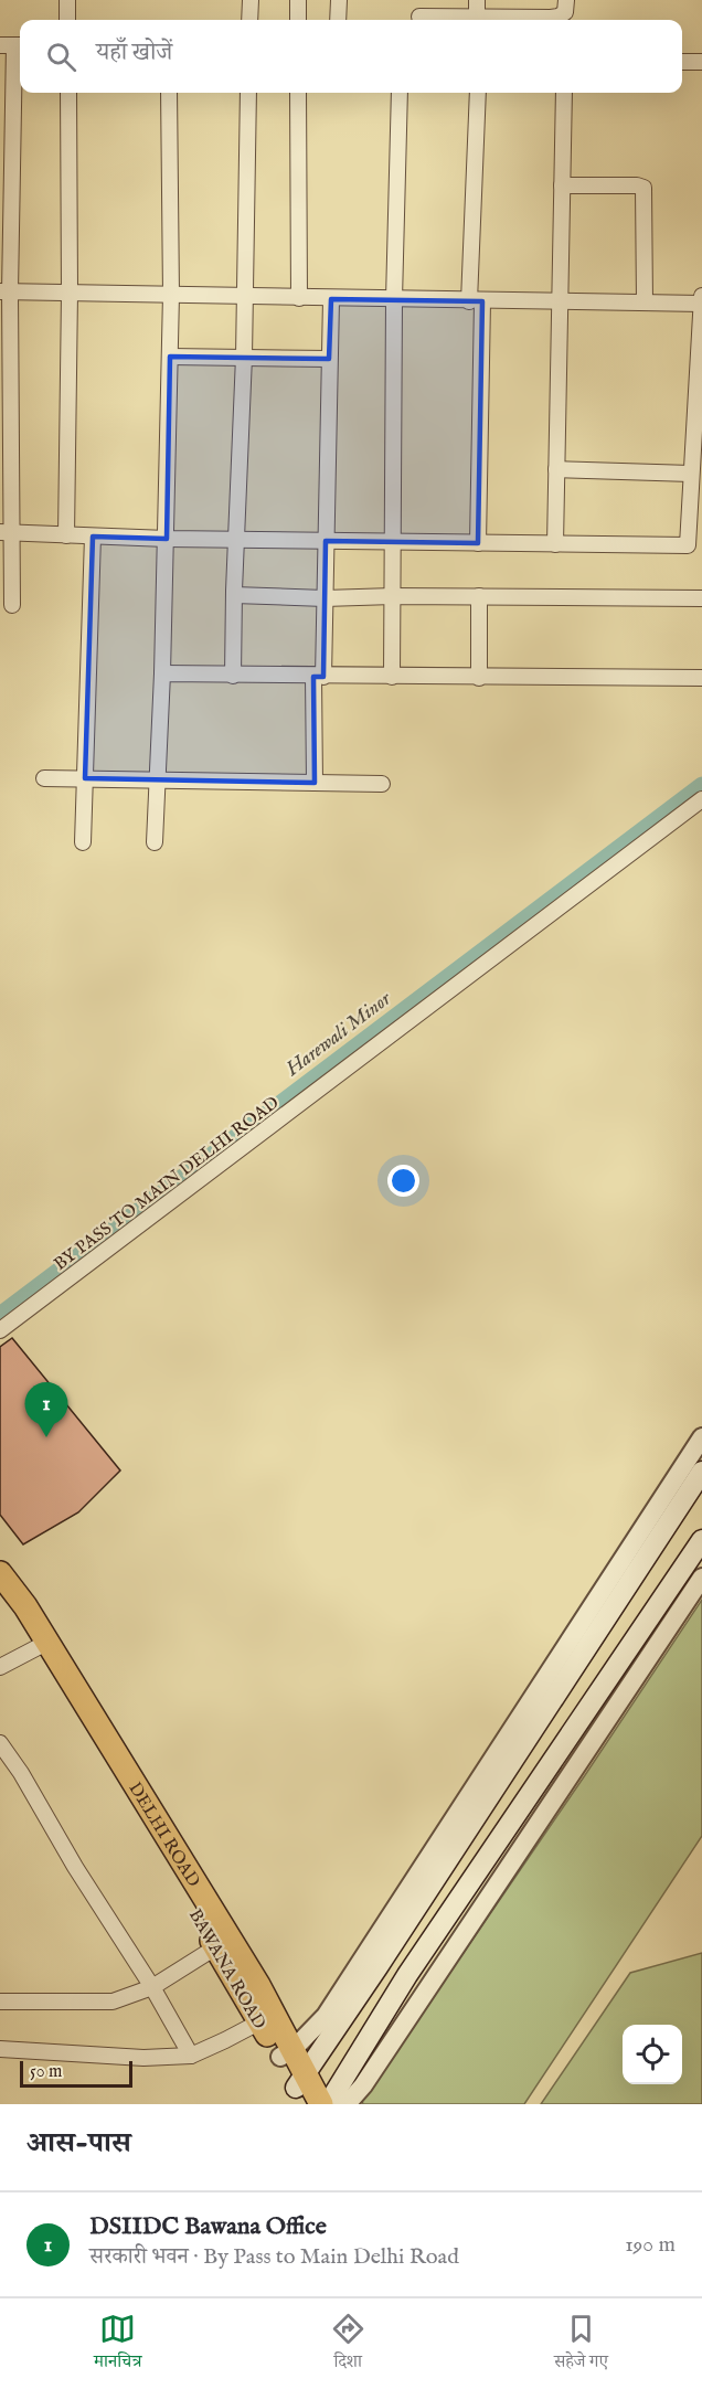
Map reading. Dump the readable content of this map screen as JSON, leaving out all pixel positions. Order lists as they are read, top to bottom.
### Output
{
  "streets": {
    "main road": ["DELHI ROAD", "BAWANA ROAD"],
    "street": ["BY PASS TO MAIN DELHI ROAD"]
  },
  "crossings": [
    ["DELHI ROAD", "BAWANA ROAD"]
  ],
  "water": ["Harewali Minor"],
  "scale_bar": "50 m",
  "page": {
    "search": "यहाँ खोजें",
    "pins": "1",
    "scale": "50 m",
    "heading": "आस-पास",
    "list": [
      {
        "mark": "1",
        "name": "DSIIDC Bawana Office",
        "note": "सरकारी भवन · By Pass to Main Delhi Road",
        "value": "190 m"
      }
    ],
    "nav": ["मानचित्र", "दिशा", "सहेजे गए"]
  }
}
